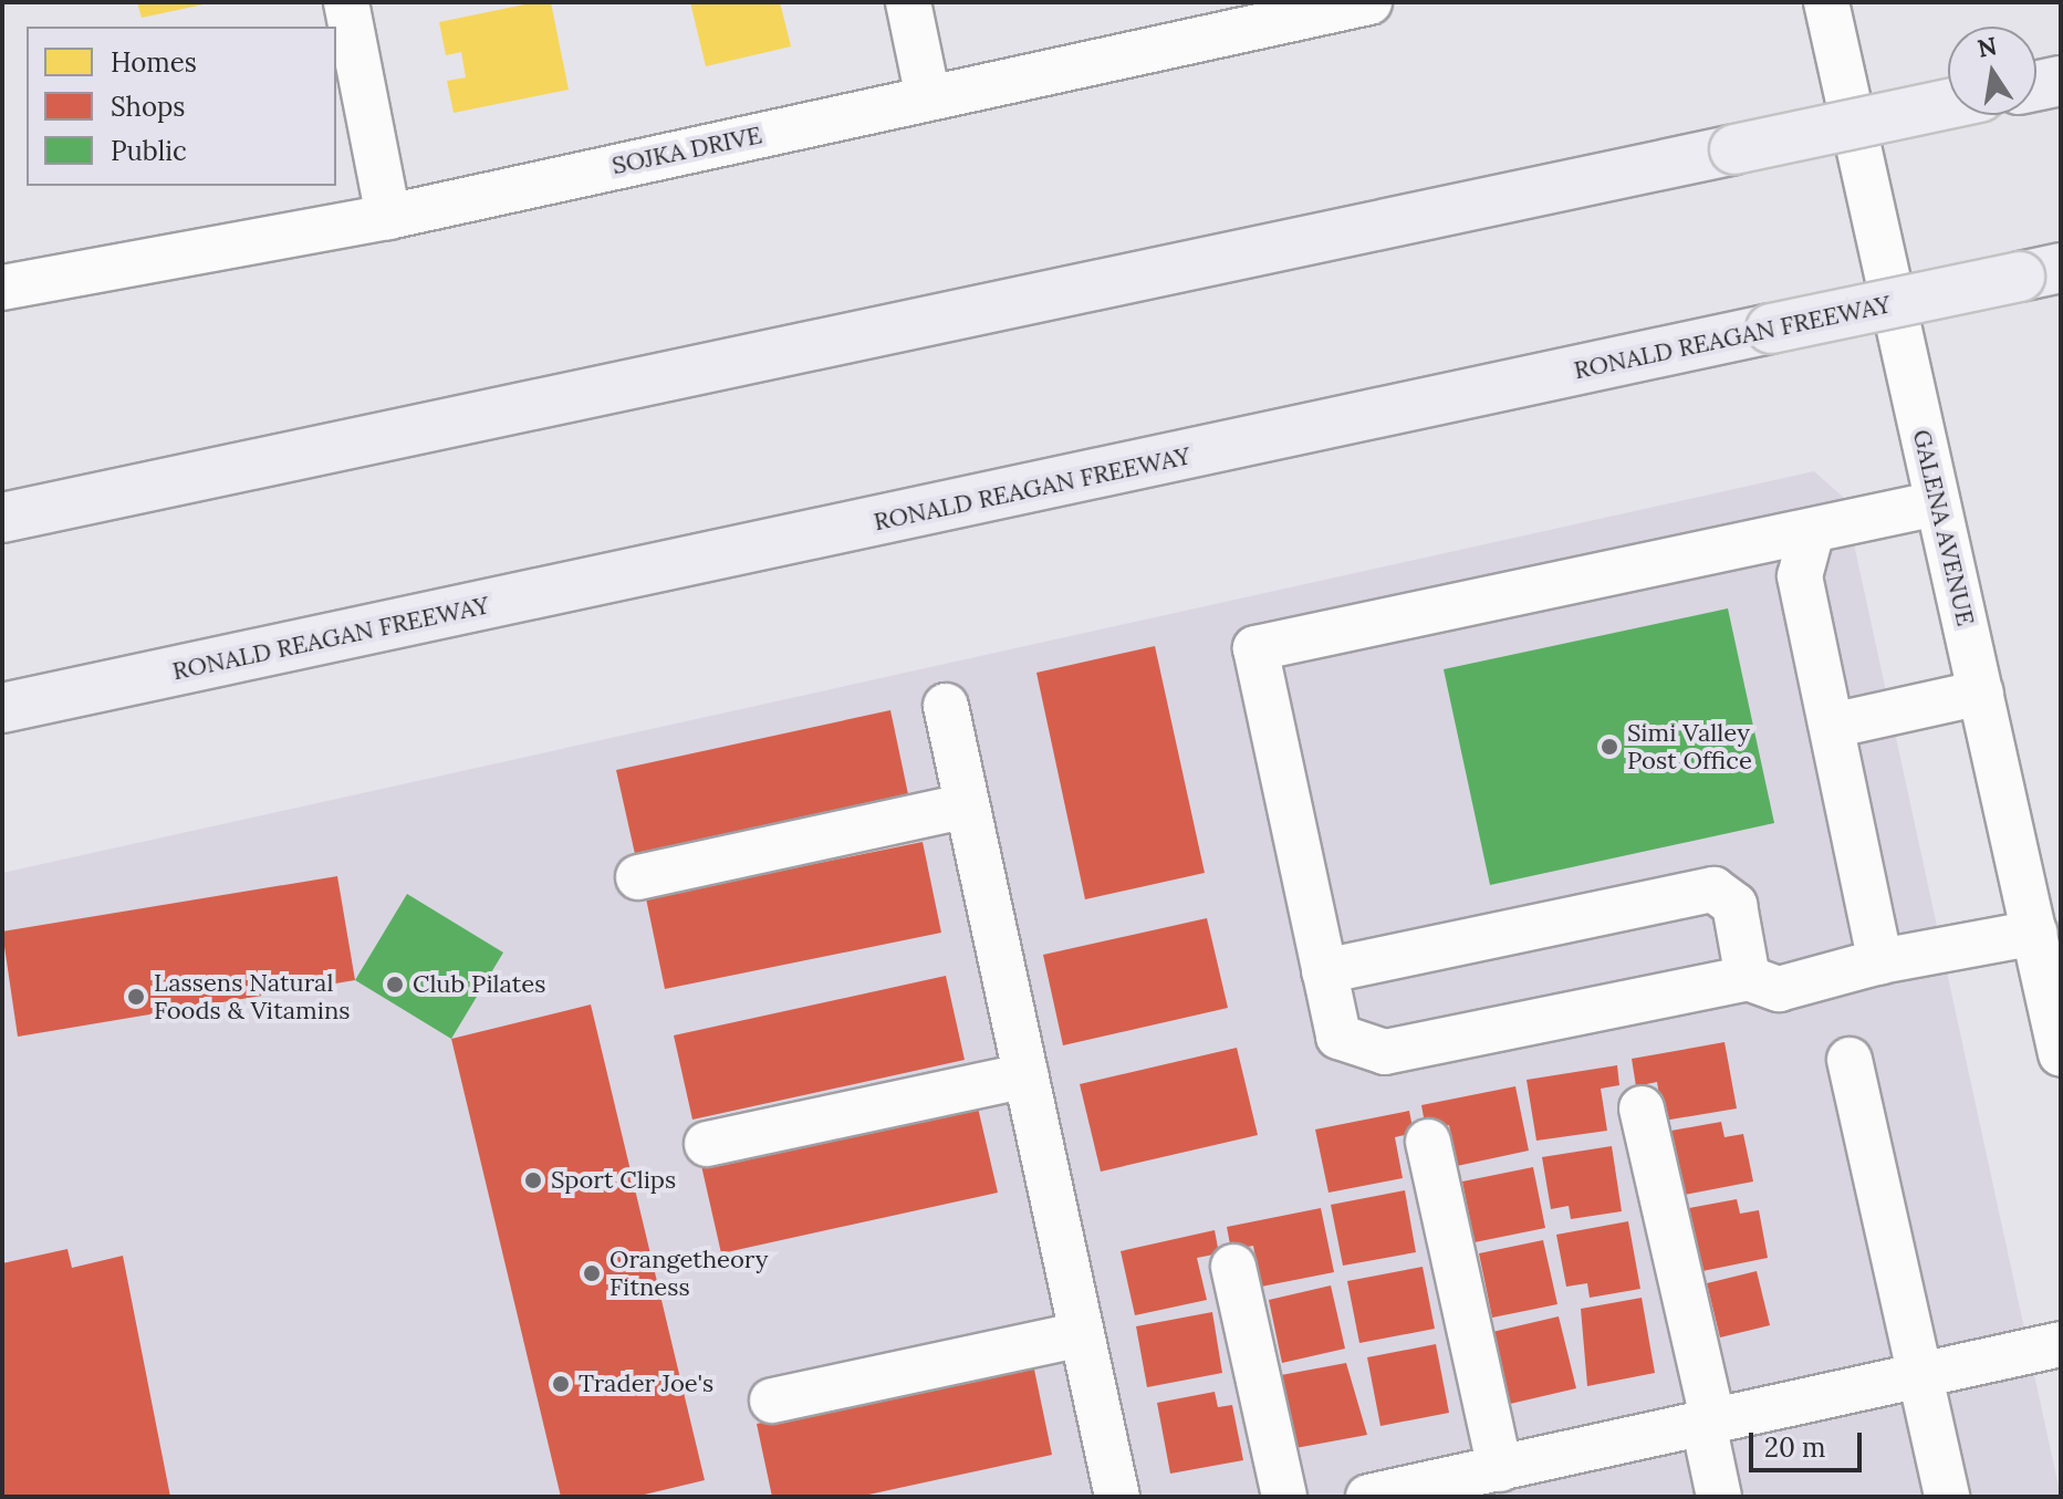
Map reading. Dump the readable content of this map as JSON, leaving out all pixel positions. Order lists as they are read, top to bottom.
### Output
{
  "streets": {
    "highway": ["RONALD REAGAN FREEWAY"],
    "street": ["SOJKA DRIVE", "GALENA AVENUE"]
  },
  "places": [
    "Simi Valley Post Office",
    "Club Pilates",
    "Lassens Natural Foods & Vitamins",
    "Sport Clips",
    "Orangetheory Fitness",
    "Trader Joe's"
  ],
  "legend": ["Homes", "Shops", "Public"],
  "scale_bar": "20 m",
  "north": "top"
}
